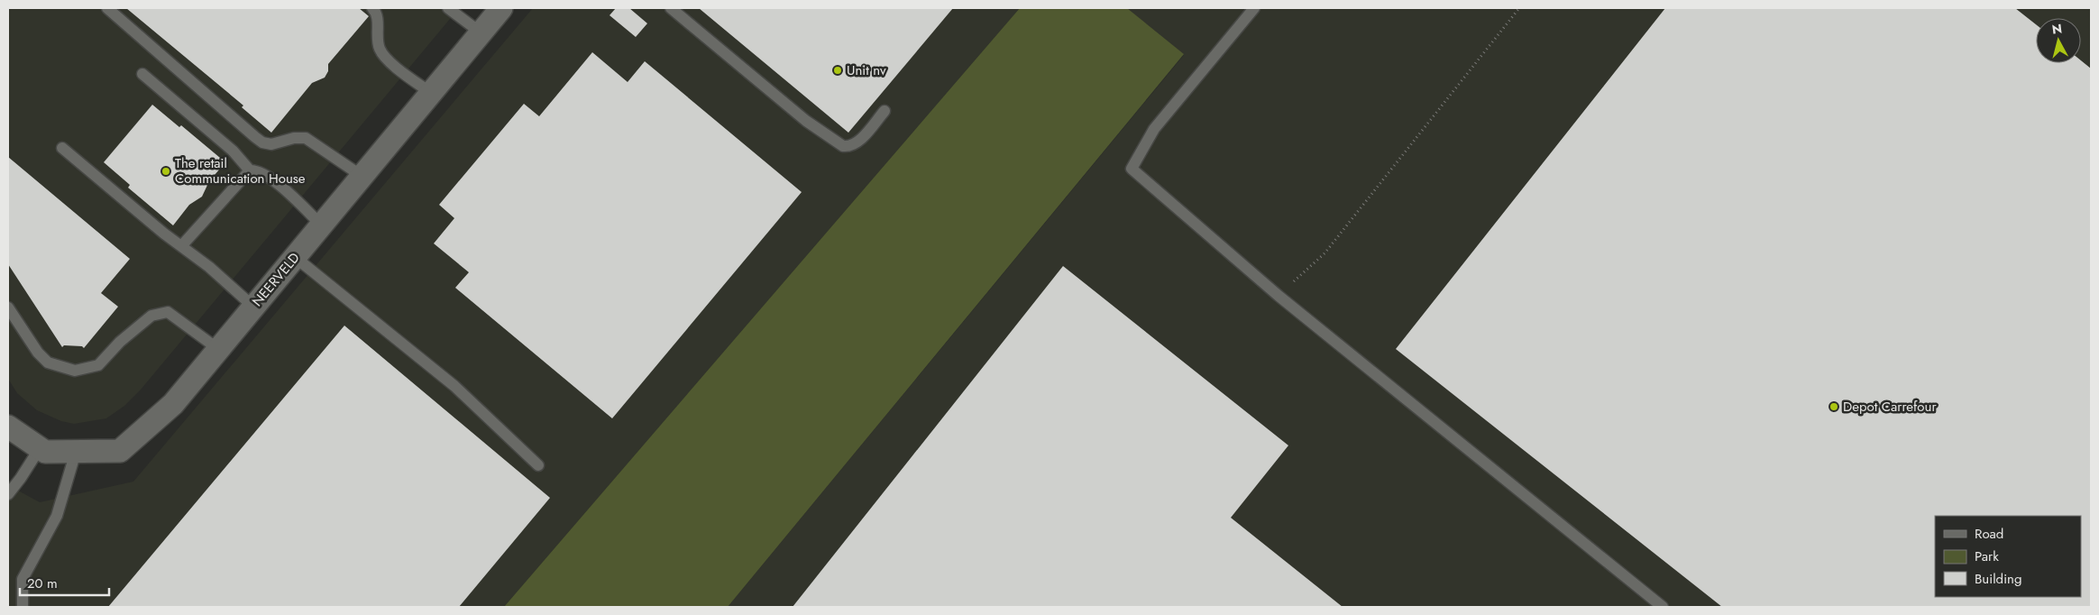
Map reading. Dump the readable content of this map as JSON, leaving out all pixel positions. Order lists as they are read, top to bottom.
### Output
{
  "streets": {
    "street": ["NEERVELD"]
  },
  "places": ["Unit nv", "The retail Communication House", "Depot Carrefour"],
  "legend": ["Road", "Park", "Building"],
  "scale_bar": "20 m",
  "north": "top"
}
